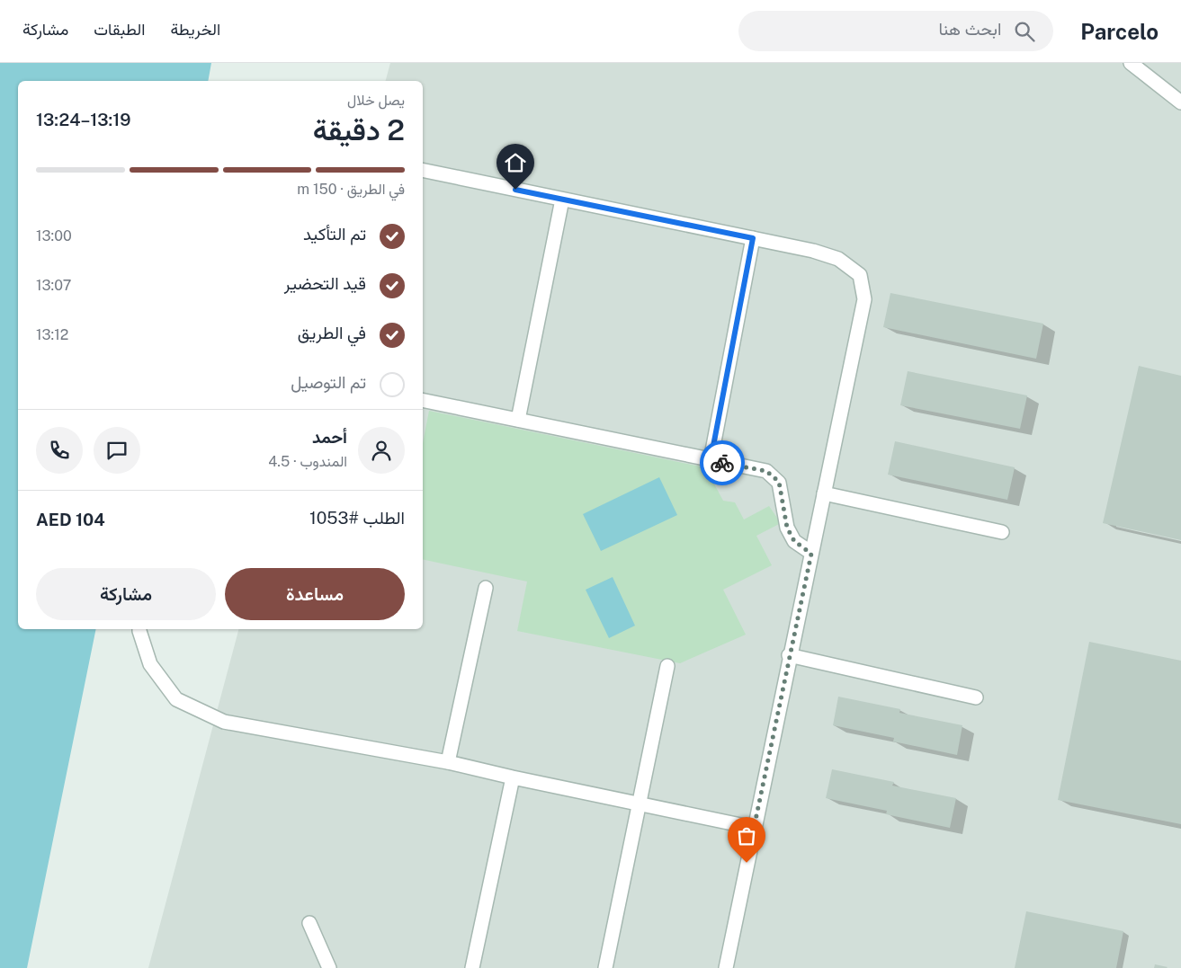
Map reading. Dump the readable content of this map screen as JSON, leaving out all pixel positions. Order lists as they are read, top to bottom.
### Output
{
  "page": {
    "header": "Parcelo",
    "search": "ابحث هنا",
    "nav": ["الخريطة", "الطبقات", "مشاركة"],
    "heading": ["2 دقيقة", "يصل خلال", "13:19–13:24"],
    "panel": [
      "أحمد",
      "المندوب · 4.5",
      "الطلب #1053",
      "AED 104"
    ],
    "bar": "في الطريق · 150 m",
    "list": [
      ["تم التأكيد", "13:00"],
      ["قيد التحضير", "13:07"],
      ["في الطريق", "13:12"],
      "تم التوصيل"
    ],
    "buttons": ["مساعدة", "مشاركة"]
  }
}
